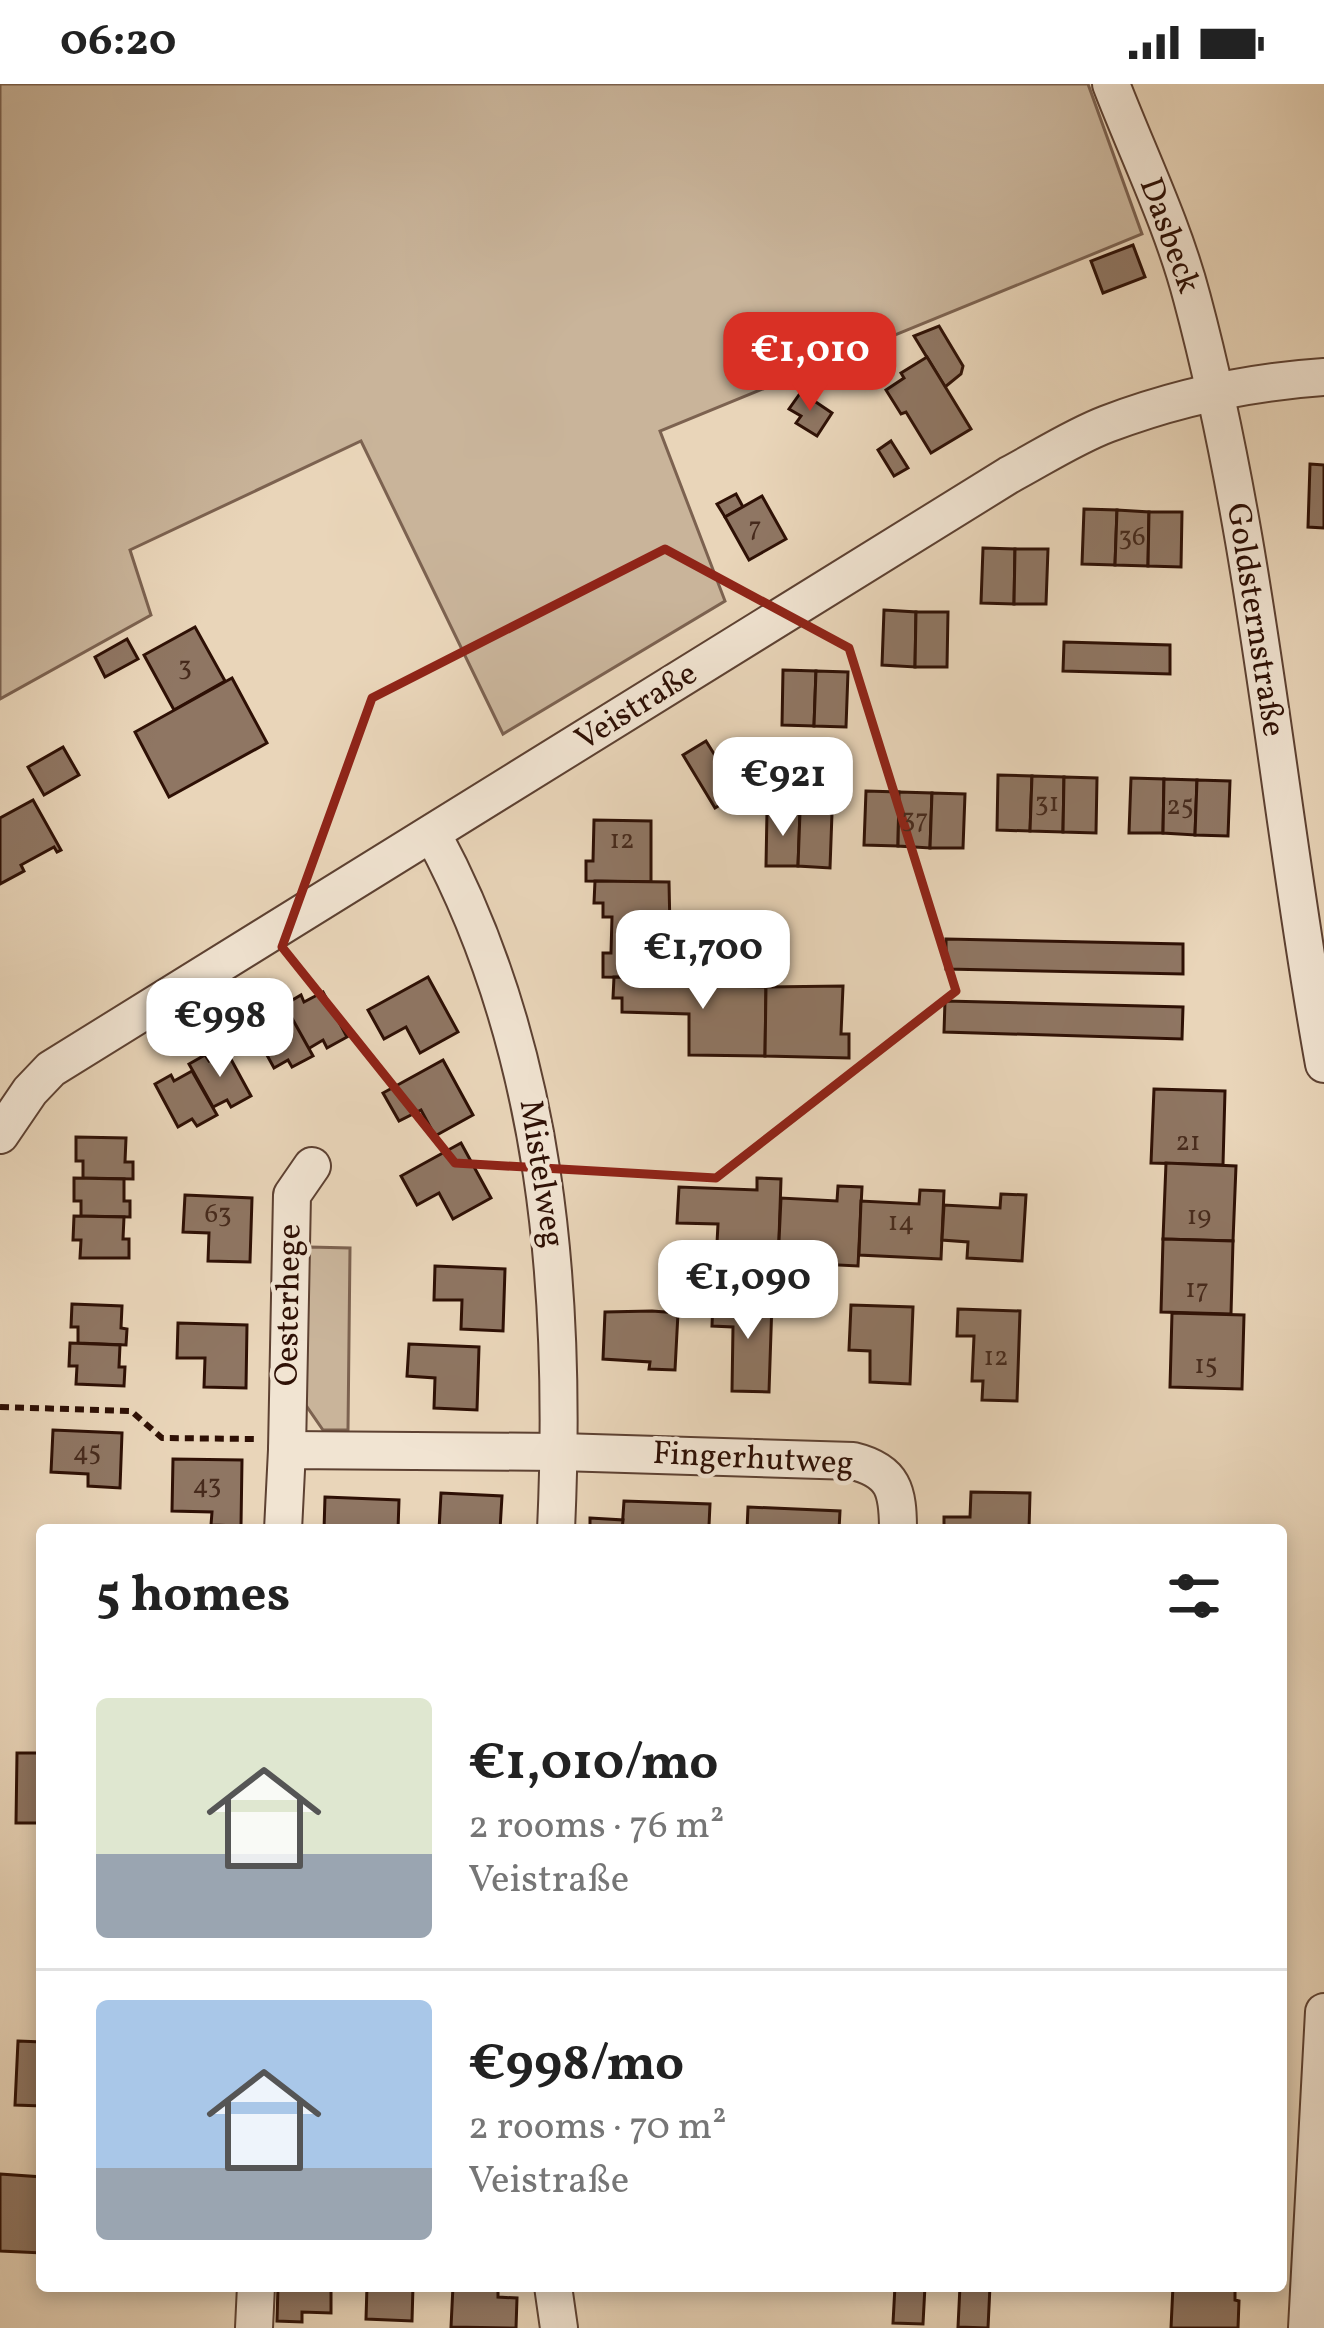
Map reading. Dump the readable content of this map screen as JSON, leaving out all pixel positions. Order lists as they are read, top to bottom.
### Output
{
  "streets": {
    "street": [
      "Dasbeck",
      "Goldsternstraße",
      "Veistraße",
      "Mistelweg",
      "Oesterhege",
      "Fingerhutweg"
    ]
  },
  "crossings": [
    ["Dasbeck", "Goldsternstraße"],
    ["Dasbeck", "Veistraße"],
    ["Goldsternstraße", "Veistraße"],
    ["Veistraße", "Mistelweg"],
    ["Mistelweg", "Fingerhutweg"]
  ],
  "house_numbers": [
    "7",
    "36",
    "3",
    "31",
    "25",
    "37",
    "12",
    "21",
    "63",
    "19",
    "14",
    "17",
    "12",
    "15",
    "45",
    "43"
  ],
  "page": {
    "status": "06:20",
    "price": [
      "€1,010",
      "€921",
      "€1,700",
      "€998",
      "€1,090"
    ],
    "heading": "5 homes",
    "list": [
      {
        "name": "€1,010/mo",
        "note": "2 rooms · 76 m² · Veistraße"
      },
      {
        "name": "€998/mo",
        "note": "2 rooms · 70 m² · Veistraße"
      }
    ]
  }
}
